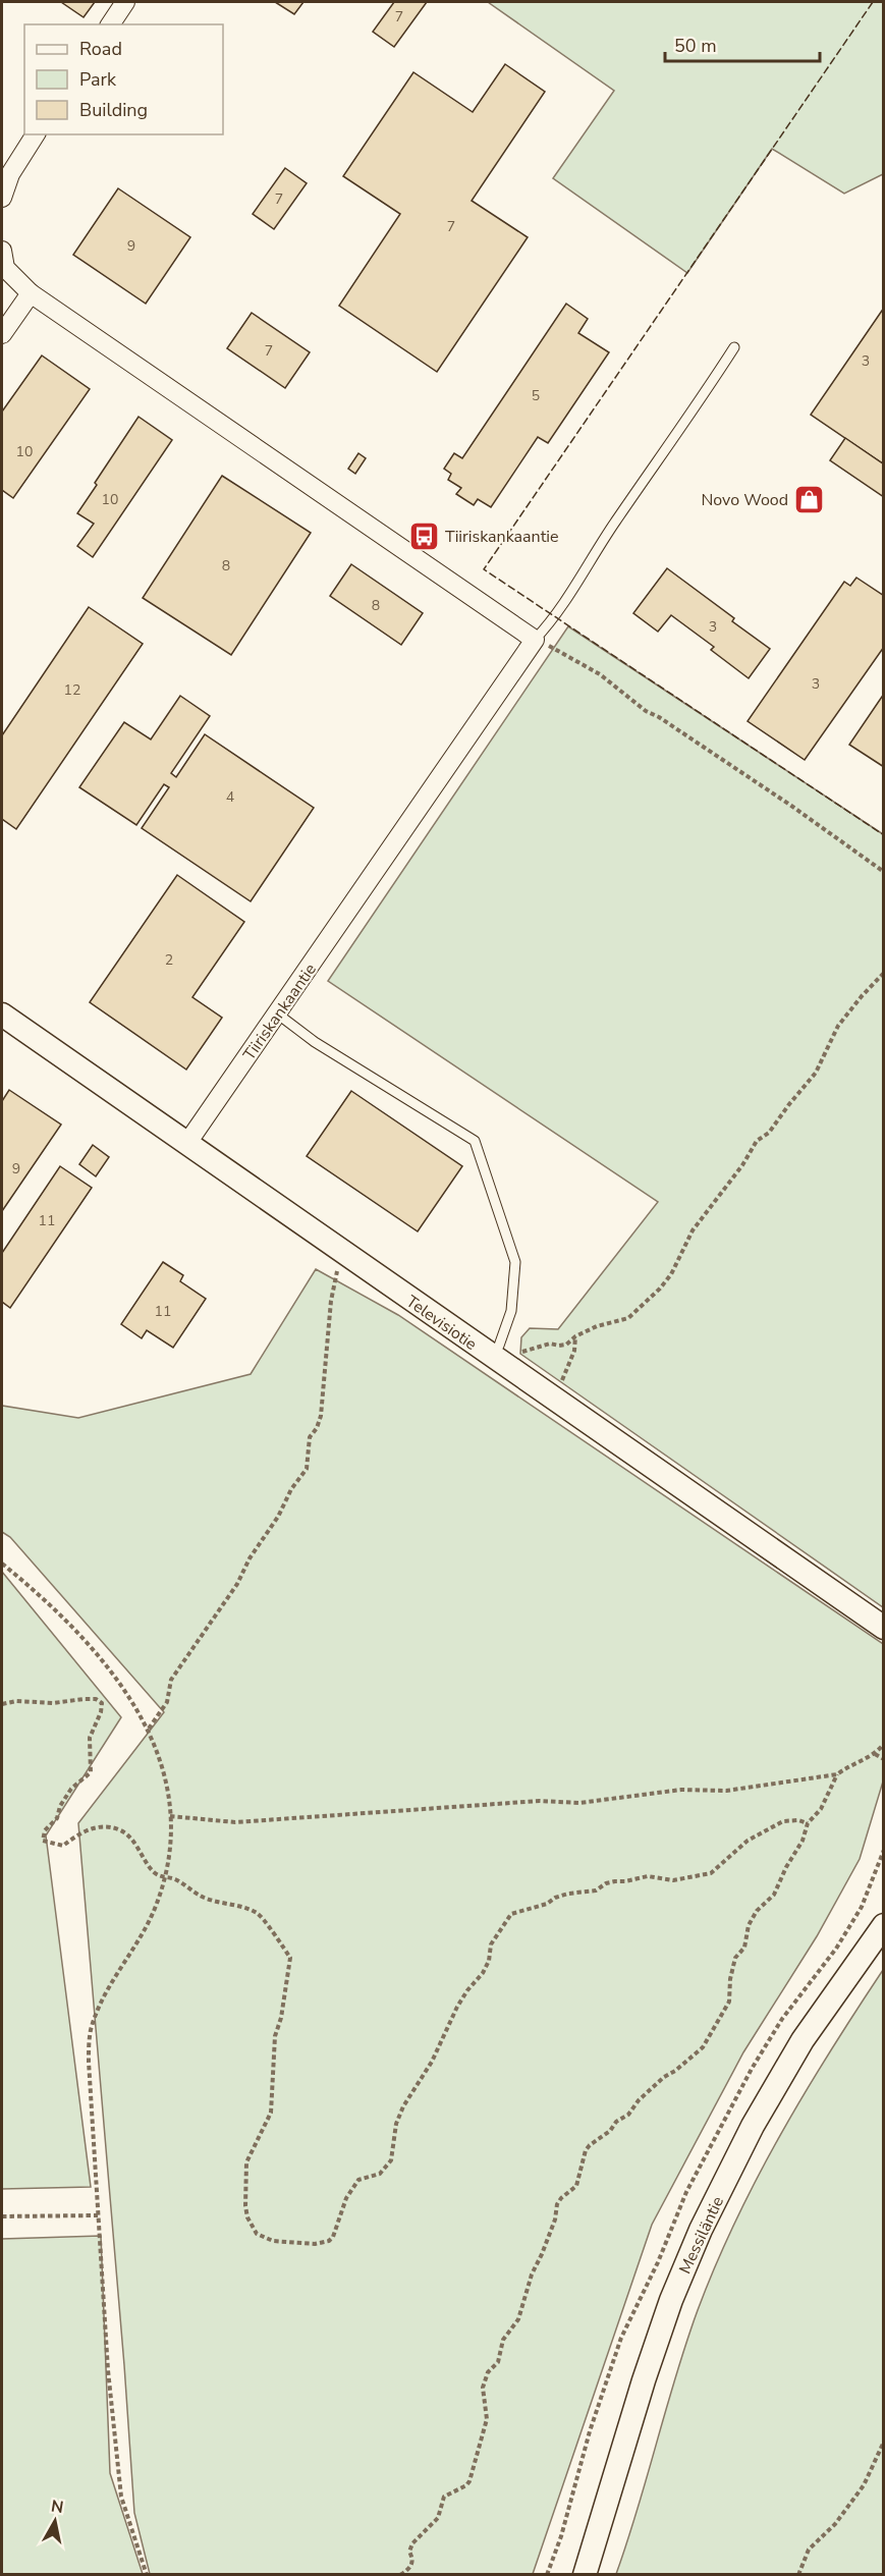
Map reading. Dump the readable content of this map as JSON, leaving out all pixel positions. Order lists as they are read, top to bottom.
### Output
{
  "streets": {
    "street": ["Tiiriskankaantie", "Televisiotie", "Messiläntie"]
  },
  "crossings": [
    ["Tiiriskankaantie", "Televisiotie"]
  ],
  "places": {
    "shop": ["Novo Wood"],
    "bus stop": ["Tiiriskankaantie"]
  },
  "house_numbers": [
    "7",
    "7",
    "7",
    "9",
    "7",
    "3",
    "5",
    "10",
    "10",
    "8",
    "8",
    "3",
    "3",
    "12",
    "4",
    "2",
    "9",
    "11",
    "11"
  ],
  "legend": ["Road", "Park", "Building"],
  "scale_bar": "50 m",
  "north": "top"
}
